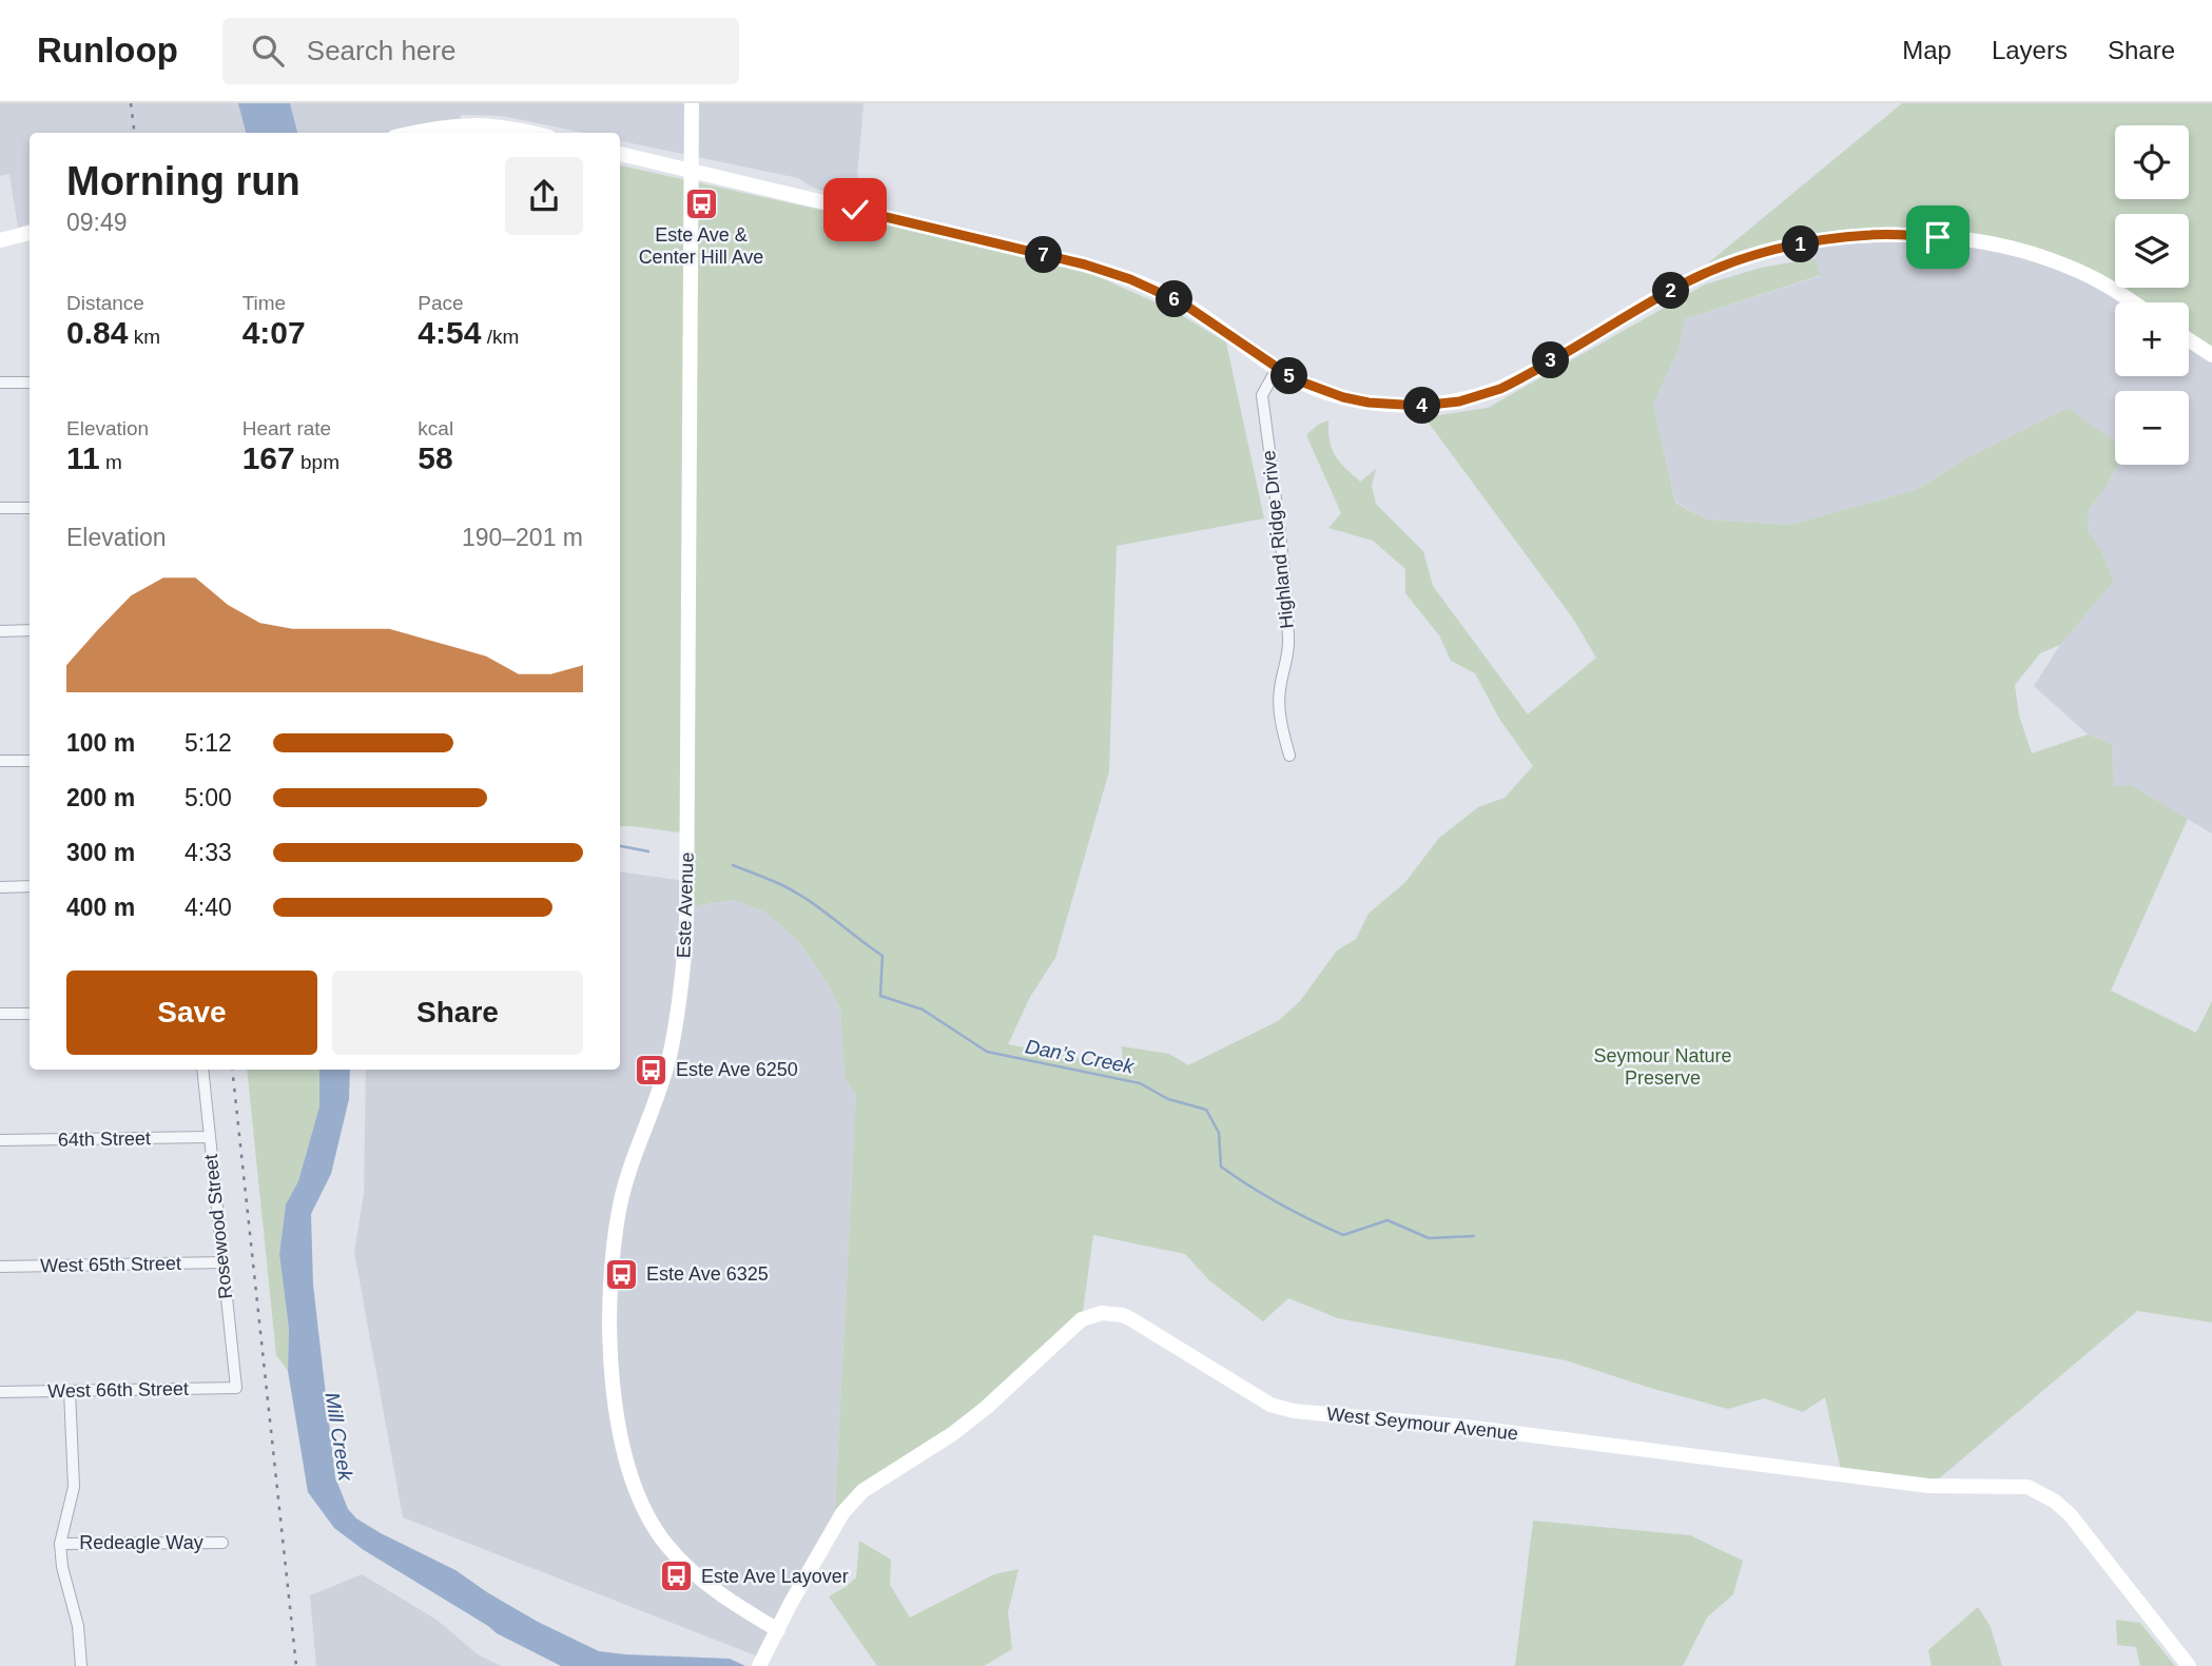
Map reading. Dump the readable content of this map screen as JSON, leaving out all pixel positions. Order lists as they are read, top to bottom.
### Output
{
  "streets": {
    "street": [
      "Highland Ridge Drive",
      "Este Avenue",
      "64th Street",
      "Rosewood Street",
      "West 65th Street",
      "West 66th Street",
      "West Seymour Avenue",
      "Redeagle Way"
    ]
  },
  "crossings": [
    ["Este Avenue", "West Seymour Avenue"],
    ["64th Street", "Rosewood Street"],
    ["Rosewood Street", "West 65th Street"],
    ["Rosewood Street", "West 66th Street"]
  ],
  "water": ["Dan’s Creek", "Mill Creek"],
  "parks": ["Seymour Nature Preserve"],
  "places": {
    "bus stop": [
      "Este Ave & Center Hill Ave",
      "Este Ave 6250",
      "Este Ave 6325",
      "Este Ave Layover"
    ]
  },
  "page": {
    "header": "Runloop",
    "search": "Search here",
    "nav": ["Map", "Layers", "Share"],
    "map_buttons": ["+", "−"],
    "heading": ["Morning run", "09:49"],
    "pins": [
      "1",
      "7",
      "2",
      "6",
      "3",
      "5",
      "4"
    ],
    "stats": [
      ["Distance", "0.84 km"],
      ["Time", "4:07"],
      ["Pace", "4:54 /km"],
      ["Elevation", "11 m"],
      ["Heart rate", "167 bpm"],
      ["kcal", "58"]
    ],
    "chart": ["Elevation", "190–201 m"],
    "list": [
      {
        "name": "100 m",
        "note": "5:12"
      },
      {
        "name": "200 m",
        "note": "5:00"
      },
      {
        "name": "300 m",
        "note": "4:33"
      },
      {
        "name": "400 m",
        "note": "4:40"
      }
    ],
    "buttons": ["Save", "Share"]
  }
}
